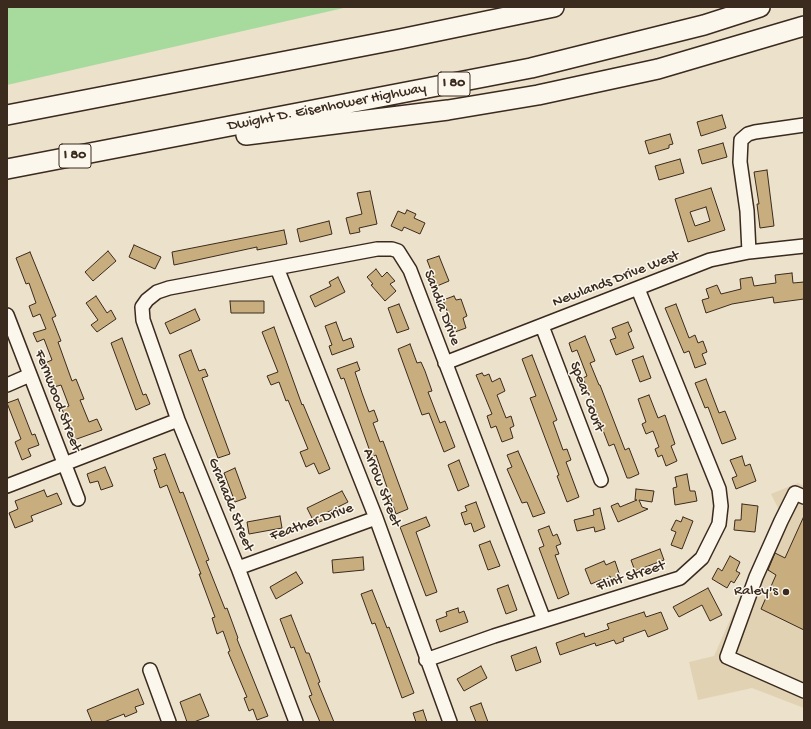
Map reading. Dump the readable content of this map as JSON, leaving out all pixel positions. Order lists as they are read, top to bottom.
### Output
{
  "streets": {
    "highway": ["I 80", "Dwight D. Eisenhower Highway"],
    "street": [
      "Newlands Drive West",
      "Sandia Drive",
      "Spear Court",
      "Fernwood Street",
      "Arrow Street",
      "Granada Street",
      "Feather Drive",
      "Flint Street"
    ]
  },
  "crossings": [
    ["Newlands Drive West", "Sandia Drive"],
    ["Newlands Drive West", "Spear Court"],
    ["Newlands Drive West", "Flint Street"],
    ["Sandia Drive", "Arrow Street"],
    ["Sandia Drive", "Granada Street"],
    ["Sandia Drive", "Flint Street"],
    ["Arrow Street", "Feather Drive"],
    ["Arrow Street", "Flint Street"],
    ["Granada Street", "Feather Drive"]
  ],
  "places": ["Raley's"]
}
